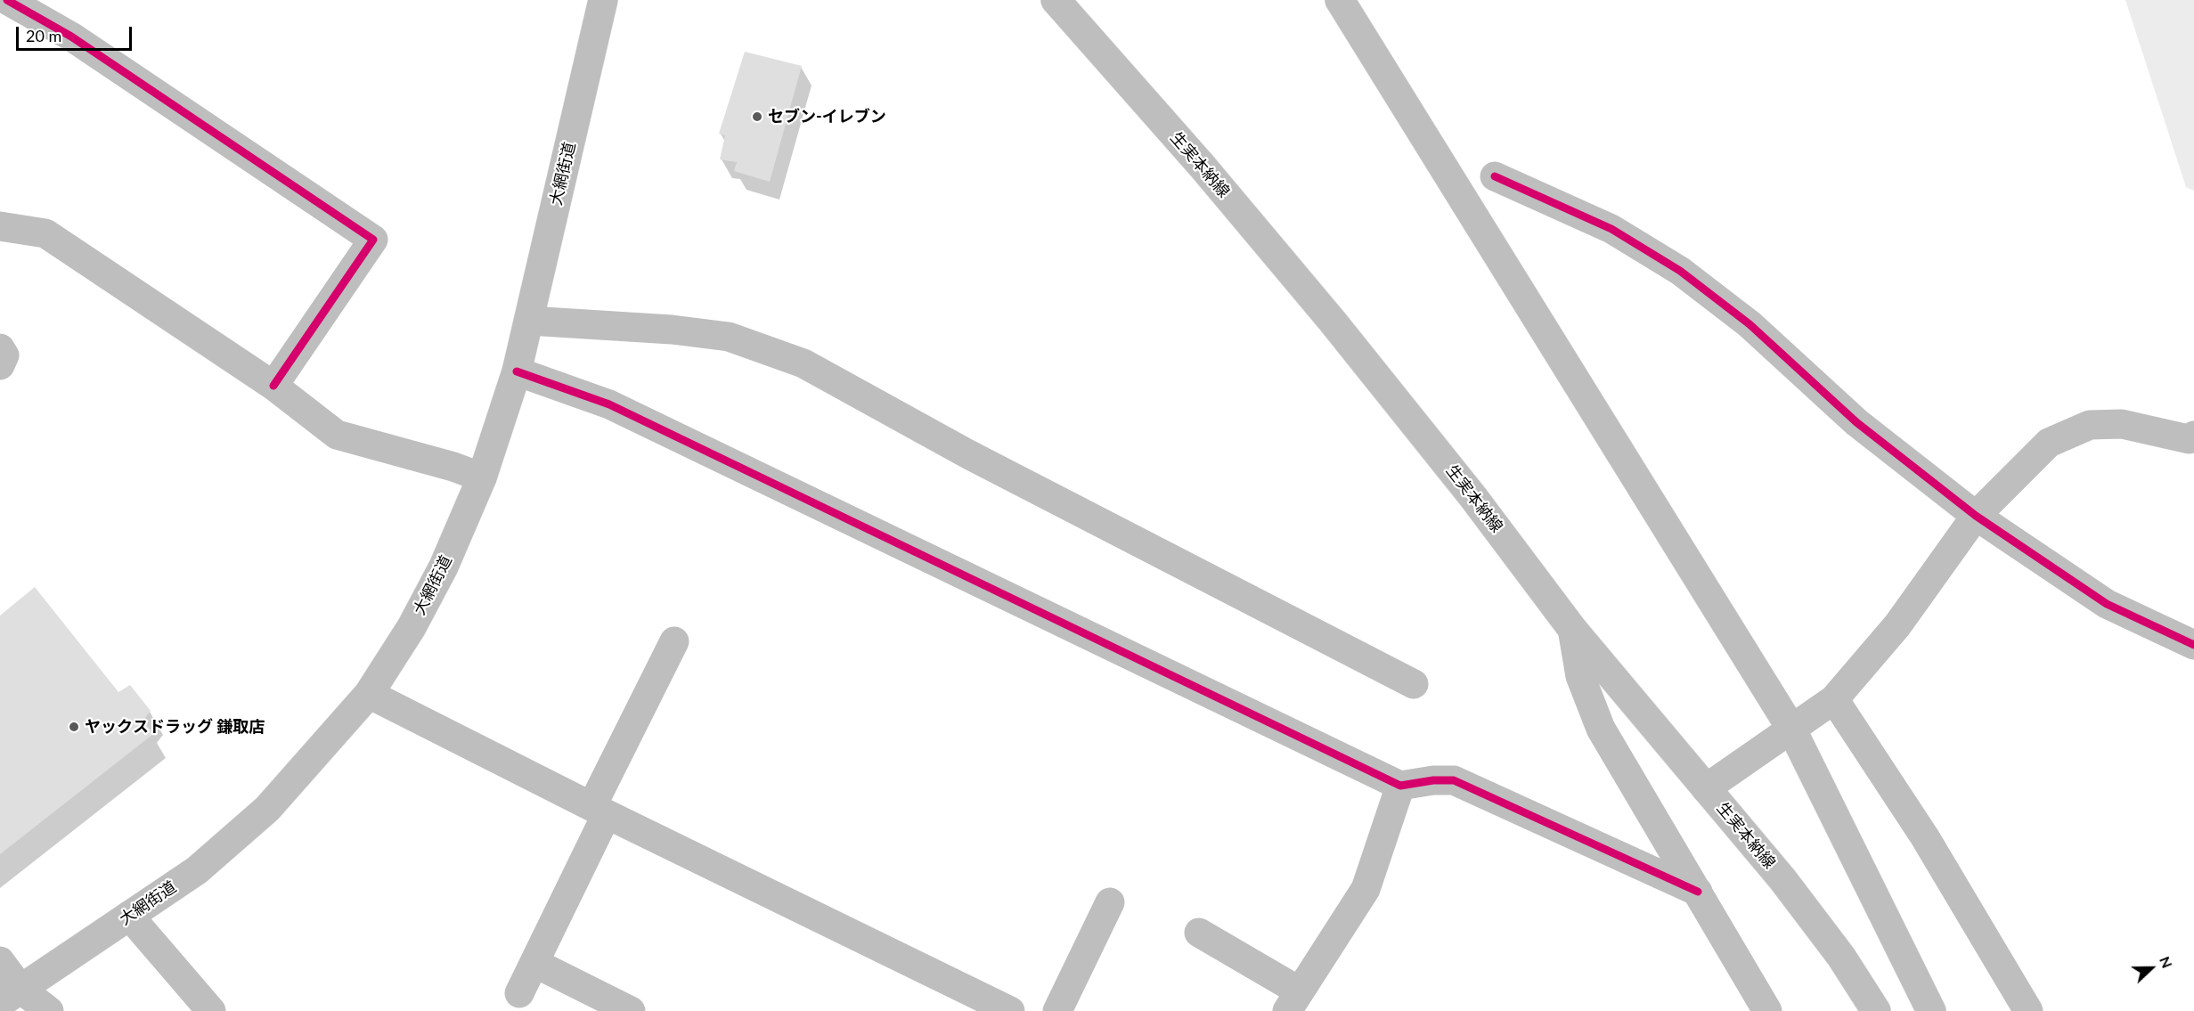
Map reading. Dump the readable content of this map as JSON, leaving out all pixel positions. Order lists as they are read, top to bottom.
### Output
{
  "streets": {
    "street": ["生実本納線", "大網街道"]
  },
  "places": ["セブン-イレブン", "ヤックスドラッグ 鎌取店"],
  "scale_bar": "20 m",
  "north": "right"
}
